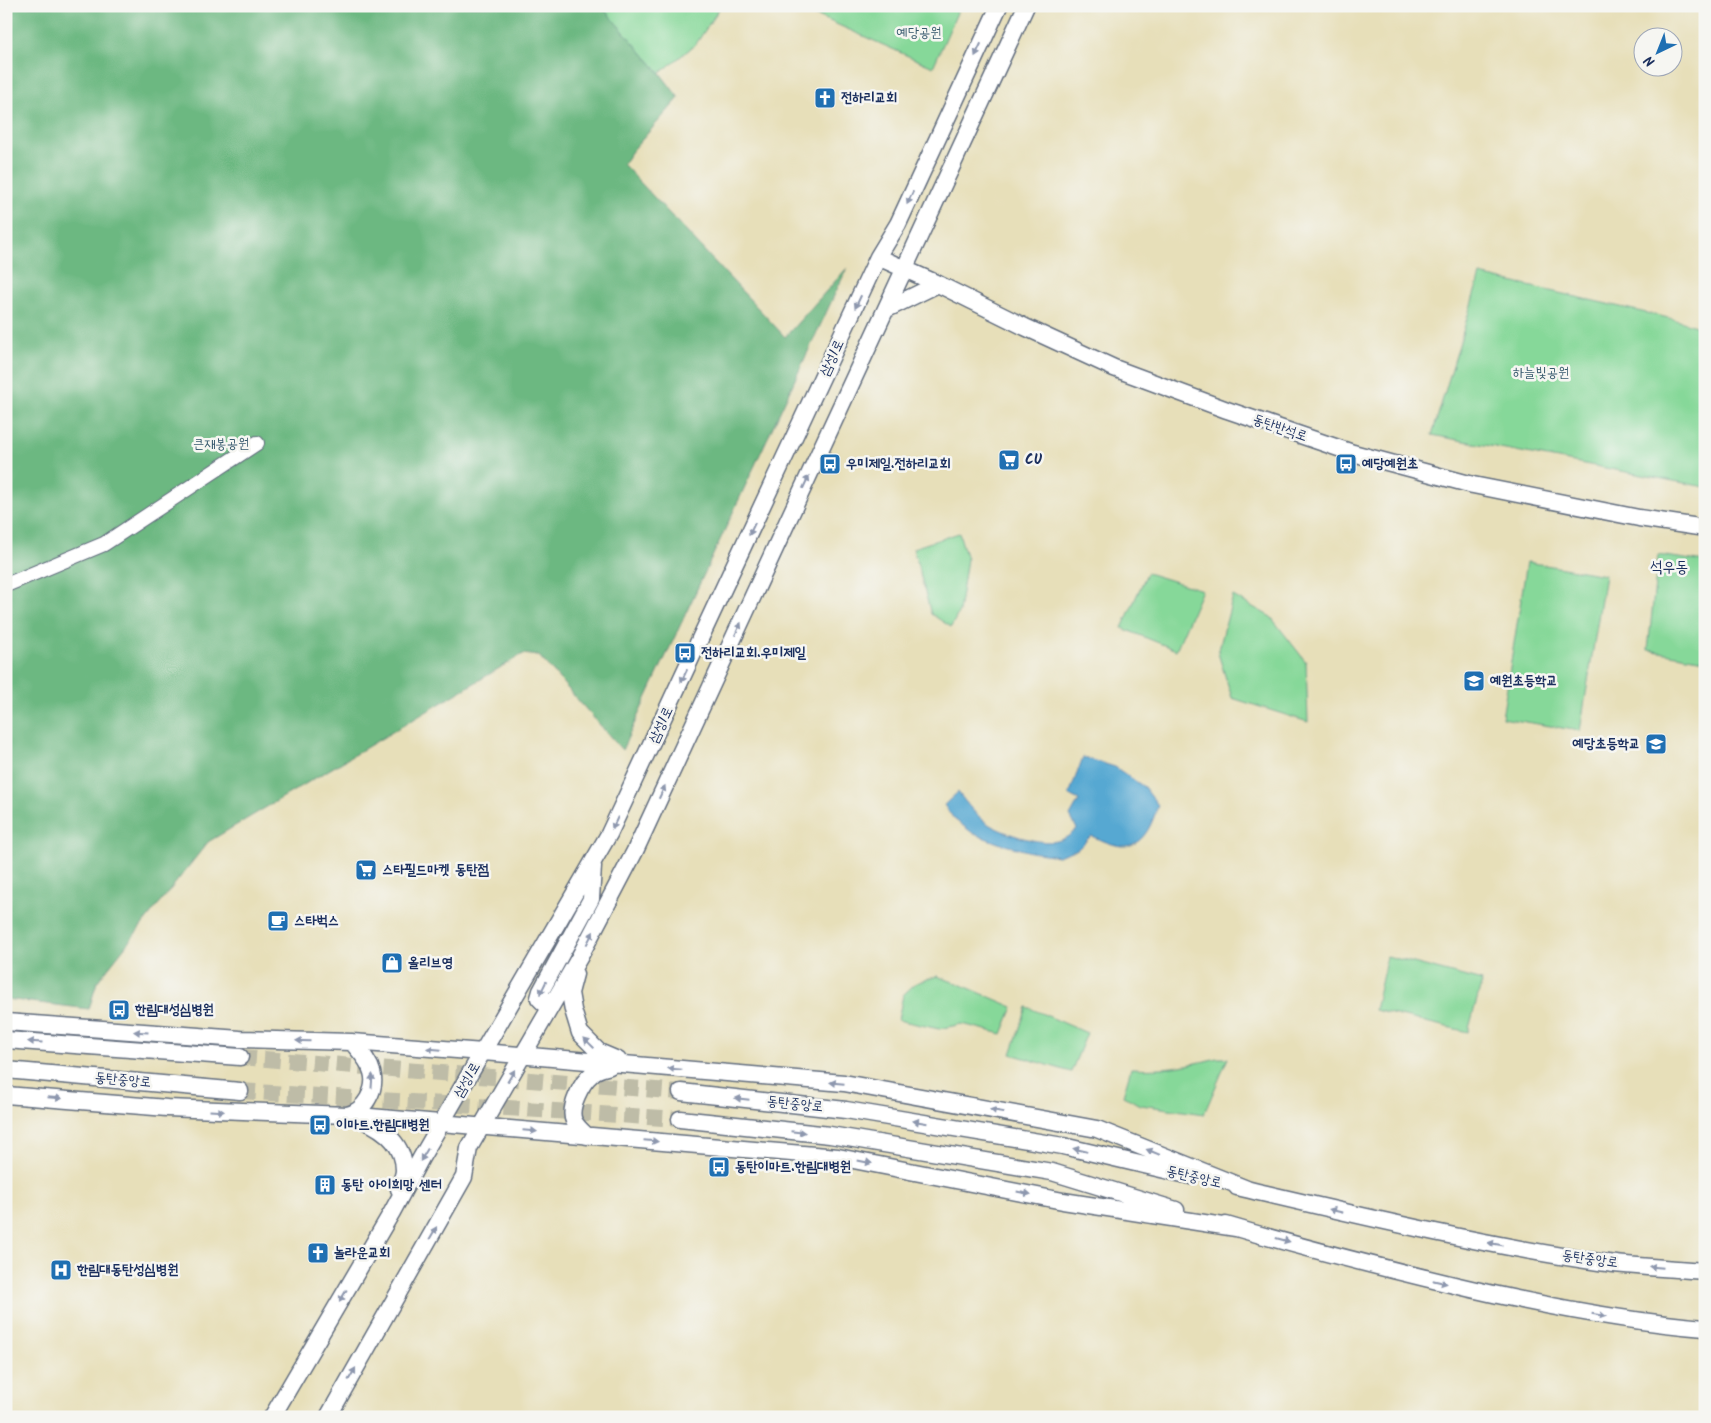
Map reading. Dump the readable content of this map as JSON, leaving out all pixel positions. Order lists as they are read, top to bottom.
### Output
{
  "streets": {
    "street": ["삼성1로", "동탄반석로", "동탄중앙로"]
  },
  "crossings": [
    ["삼성1로", "동탄반석로"]
  ],
  "districts": ["석우동"],
  "parks": ["예당공원", "하늘빛공원", "큰재봉공원"],
  "places": {
    "church": ["전하리교회", "놀라운교회"],
    "supermarket": ["CU", "스타필드마켓 동탄점"],
    "bus stop": [
      "우미제일.전하리교회",
      "예당예원초",
      "전하리교회.우미제일",
      "한림대성심병원",
      "이마트.한림대병원",
      "동탄이마트.한림대병원"
    ],
    "school or university": ["예원초등학교", "예당초등학교"],
    "cafe": ["스타벅스"],
    "shop": ["올리브영"],
    "building": ["동탄 아이희망 센터"],
    "hospital": ["한림대동탄성심병원"]
  },
  "north": "bottom left"
}
